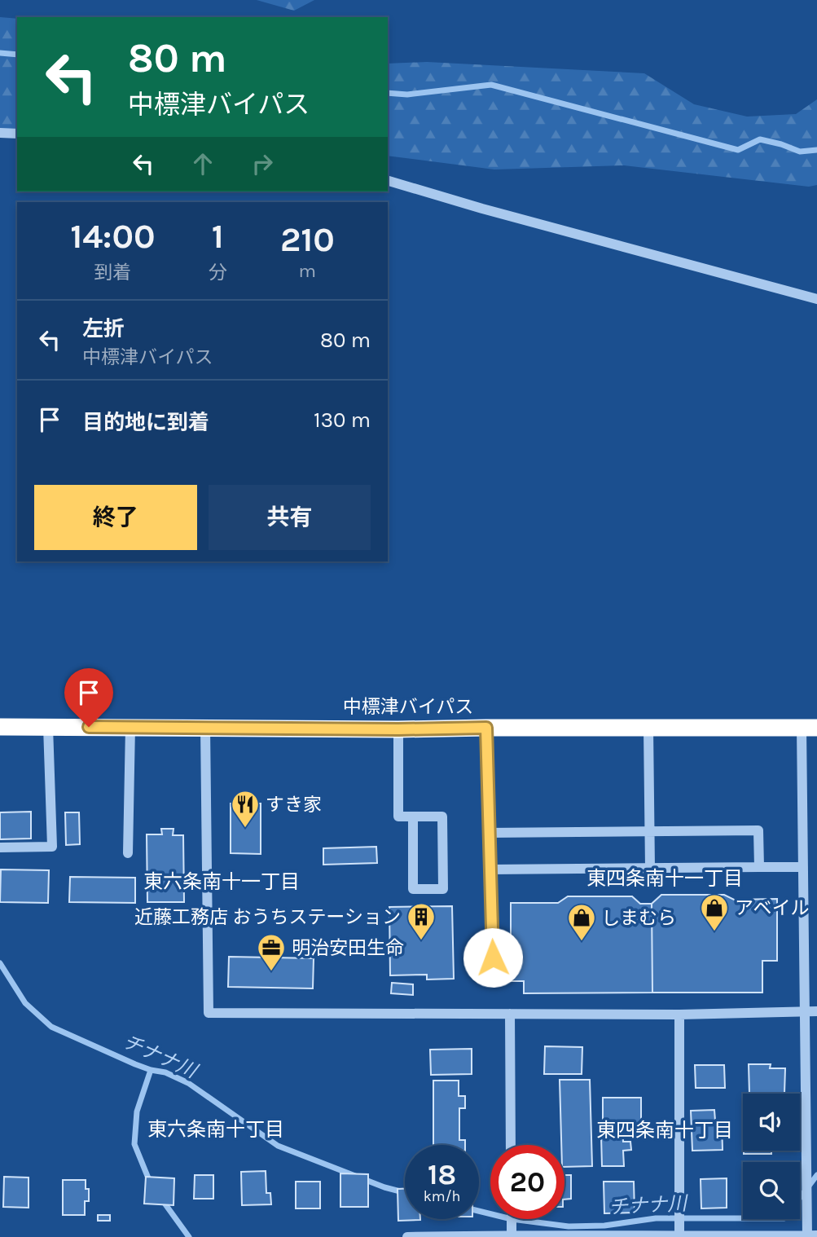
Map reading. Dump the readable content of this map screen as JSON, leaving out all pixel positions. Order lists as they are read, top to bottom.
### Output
{
  "streets": {
    "highway": ["中標津バイパス"]
  },
  "districts": [
    "東四条南十一丁目",
    "東六条南十一丁目",
    "東六条南十丁目",
    "東四条南十丁目"
  ],
  "water": ["チナナ川"],
  "places": {
    "restaurant": ["すき家"],
    "shop": ["アベイル", "しまむら"],
    "building": ["近藤工務店 おうちステーション"],
    "office": ["明治安田生命"]
  },
  "page": {
    "turn": ["80 m", "中標津バイパス"],
    "eta": [
      "14:00",
      "到着",
      "1",
      "分",
      "210",
      "m"
    ],
    "list": [
      {
        "name": "左折",
        "note": "中標津バイパス",
        "value": "80 m"
      },
      {
        "name": "目的地に到着",
        "value": "130 m"
      }
    ],
    "buttons": ["終了", "共有"],
    "speed": "18 km/h",
    "limit": "20"
  }
}
